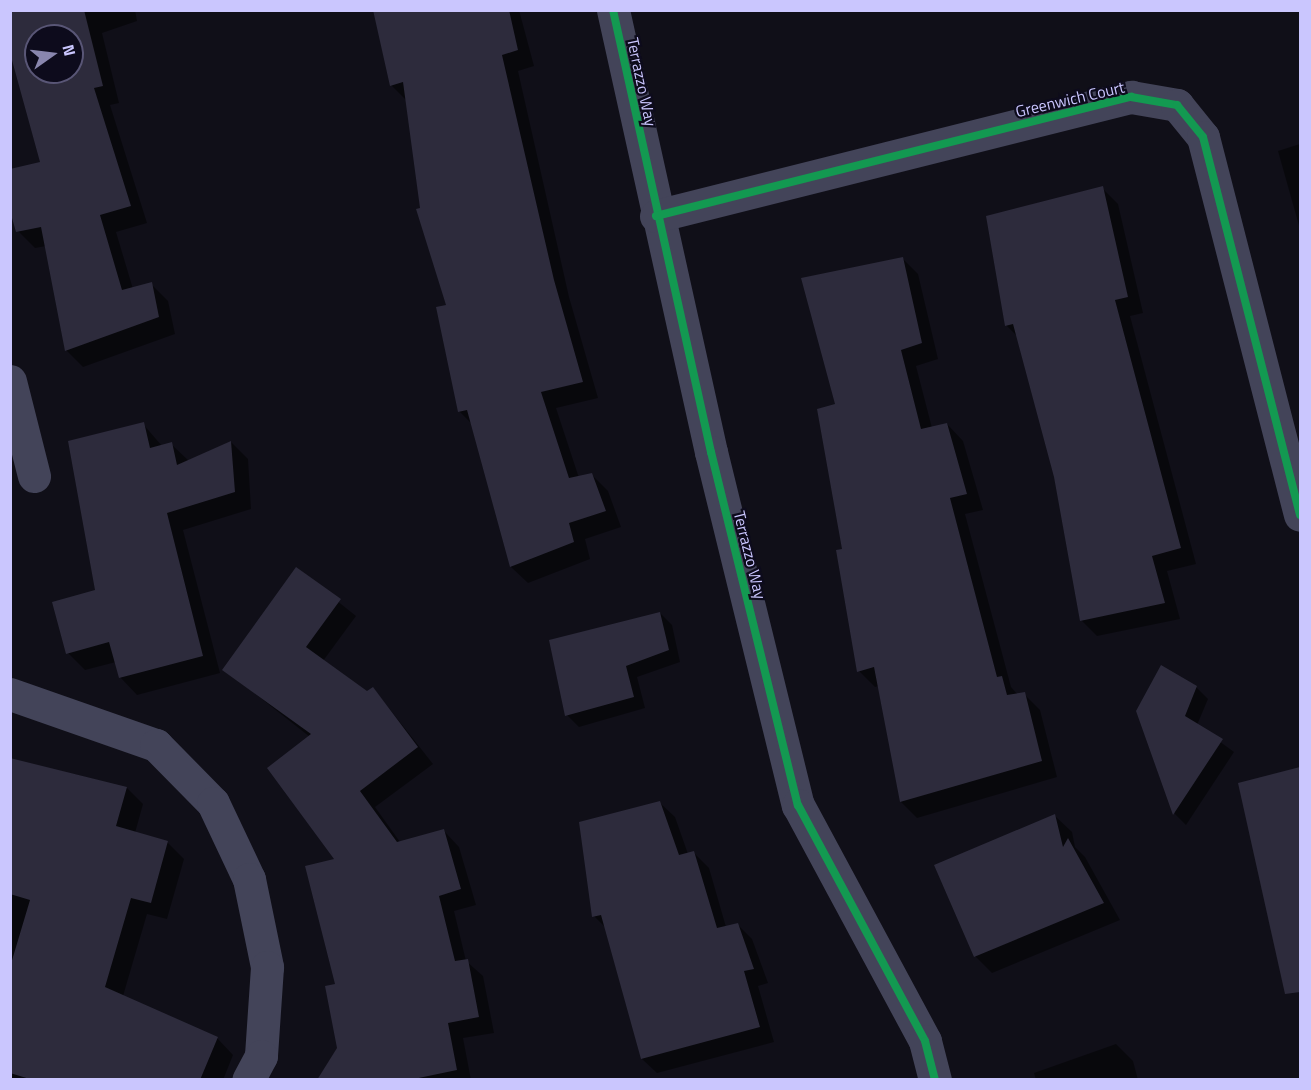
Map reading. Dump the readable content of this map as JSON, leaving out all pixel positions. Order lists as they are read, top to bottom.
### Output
{
  "streets": {
    "street": ["Terrazzo Way", "Greenwich Court"]
  },
  "crossings": [
    ["Terrazzo Way", "Greenwich Court"]
  ],
  "north": "right"
}
